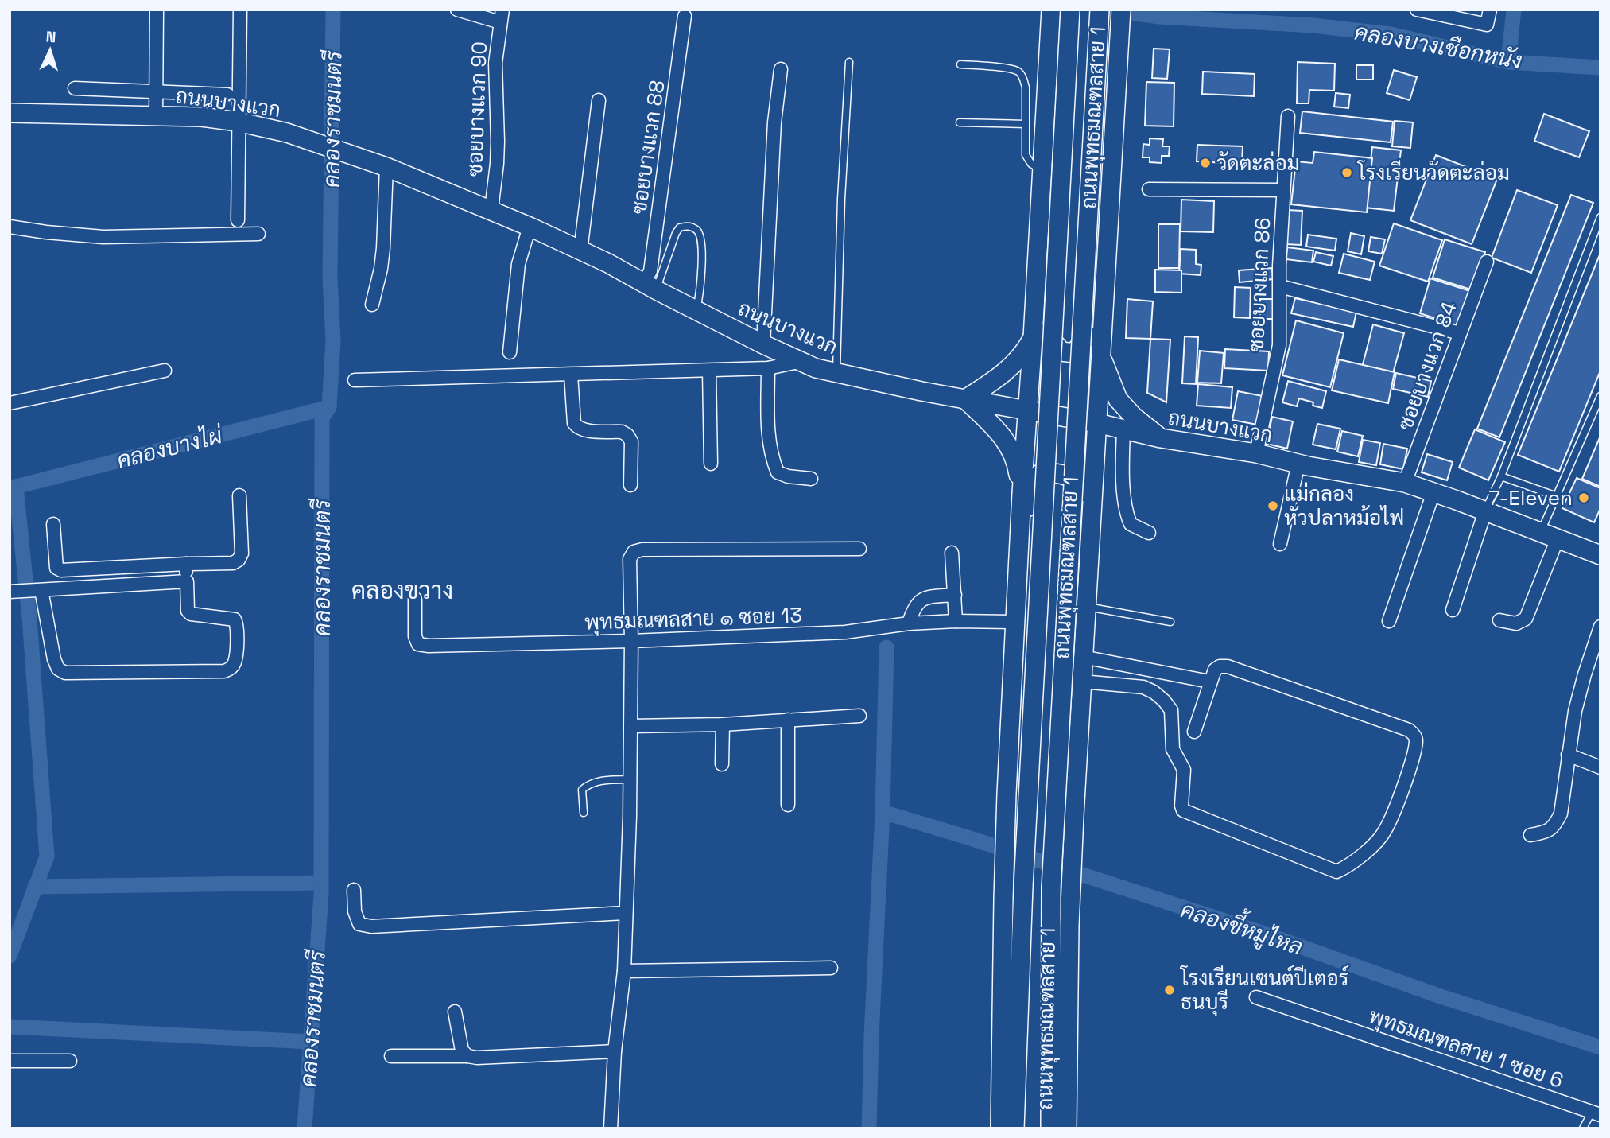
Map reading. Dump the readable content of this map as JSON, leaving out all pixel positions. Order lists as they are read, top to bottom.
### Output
{
  "streets": {
    "main road": ["ถนนบางแวก", "ถนนพุทธมณฑลสาย 1"],
    "street": [
      "ซอยบางแวก 90",
      "ซอยบางแวก 88",
      "ซอยบางแวก 86",
      "ซอยบางแวก 84",
      "พุทธมณฑลสาย ๑ ซอย 13",
      "พุทธมณฑลสาย 1 ซอย 6"
    ]
  },
  "crossings": [
    ["ถนนบางแวก", "ซอยบางแวก 90"],
    ["ถนนบางแวก", "ถนนพุทธมณฑลสาย 1"],
    ["ถนนบางแวก", "ซอยบางแวก 88"],
    ["ถนนบางแวก", "ซอยบางแวก 86"],
    ["ถนนบางแวก", "ซอยบางแวก 84"]
  ],
  "districts": ["คลองขวาง"],
  "water": [
    "คลองบางเชือกหนัง",
    "คลองราชมนตรี",
    "คลองบางไผ่",
    "คลองขี้หมูไหล"
  ],
  "places": [
    "วัดตะล่อม",
    "โรงเรียนวัดตะล่อม",
    "7-Eleven",
    "แม่กลอง หัวปลาหม้อไฟ",
    "โรงเรียนเซนต์ปีเตอร์ ธนบุรี"
  ],
  "north": "top"
}
